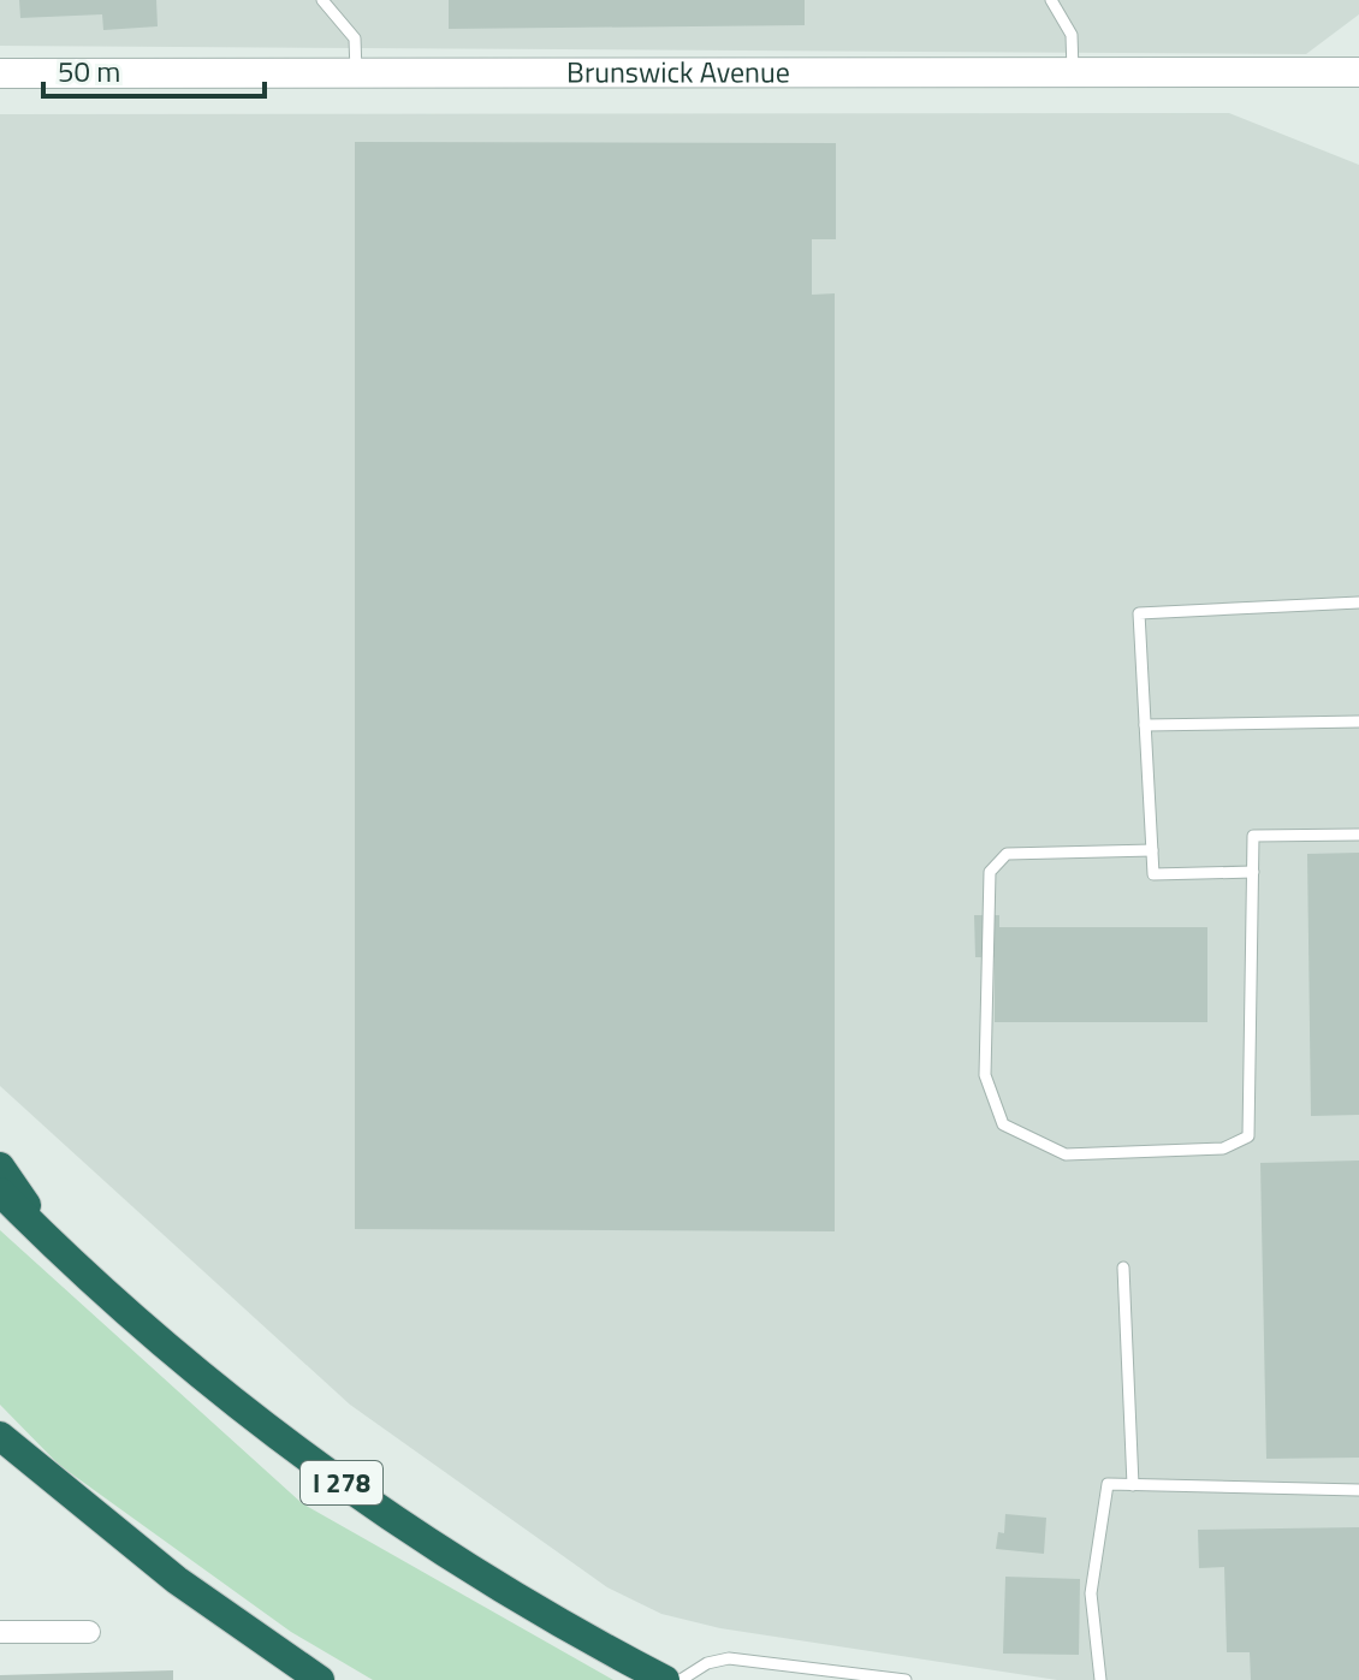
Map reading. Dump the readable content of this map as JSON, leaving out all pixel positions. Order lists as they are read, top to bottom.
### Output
{
  "streets": {
    "highway": ["I 278"],
    "street": ["Brunswick Avenue"]
  },
  "scale_bar": "50 m"
}
